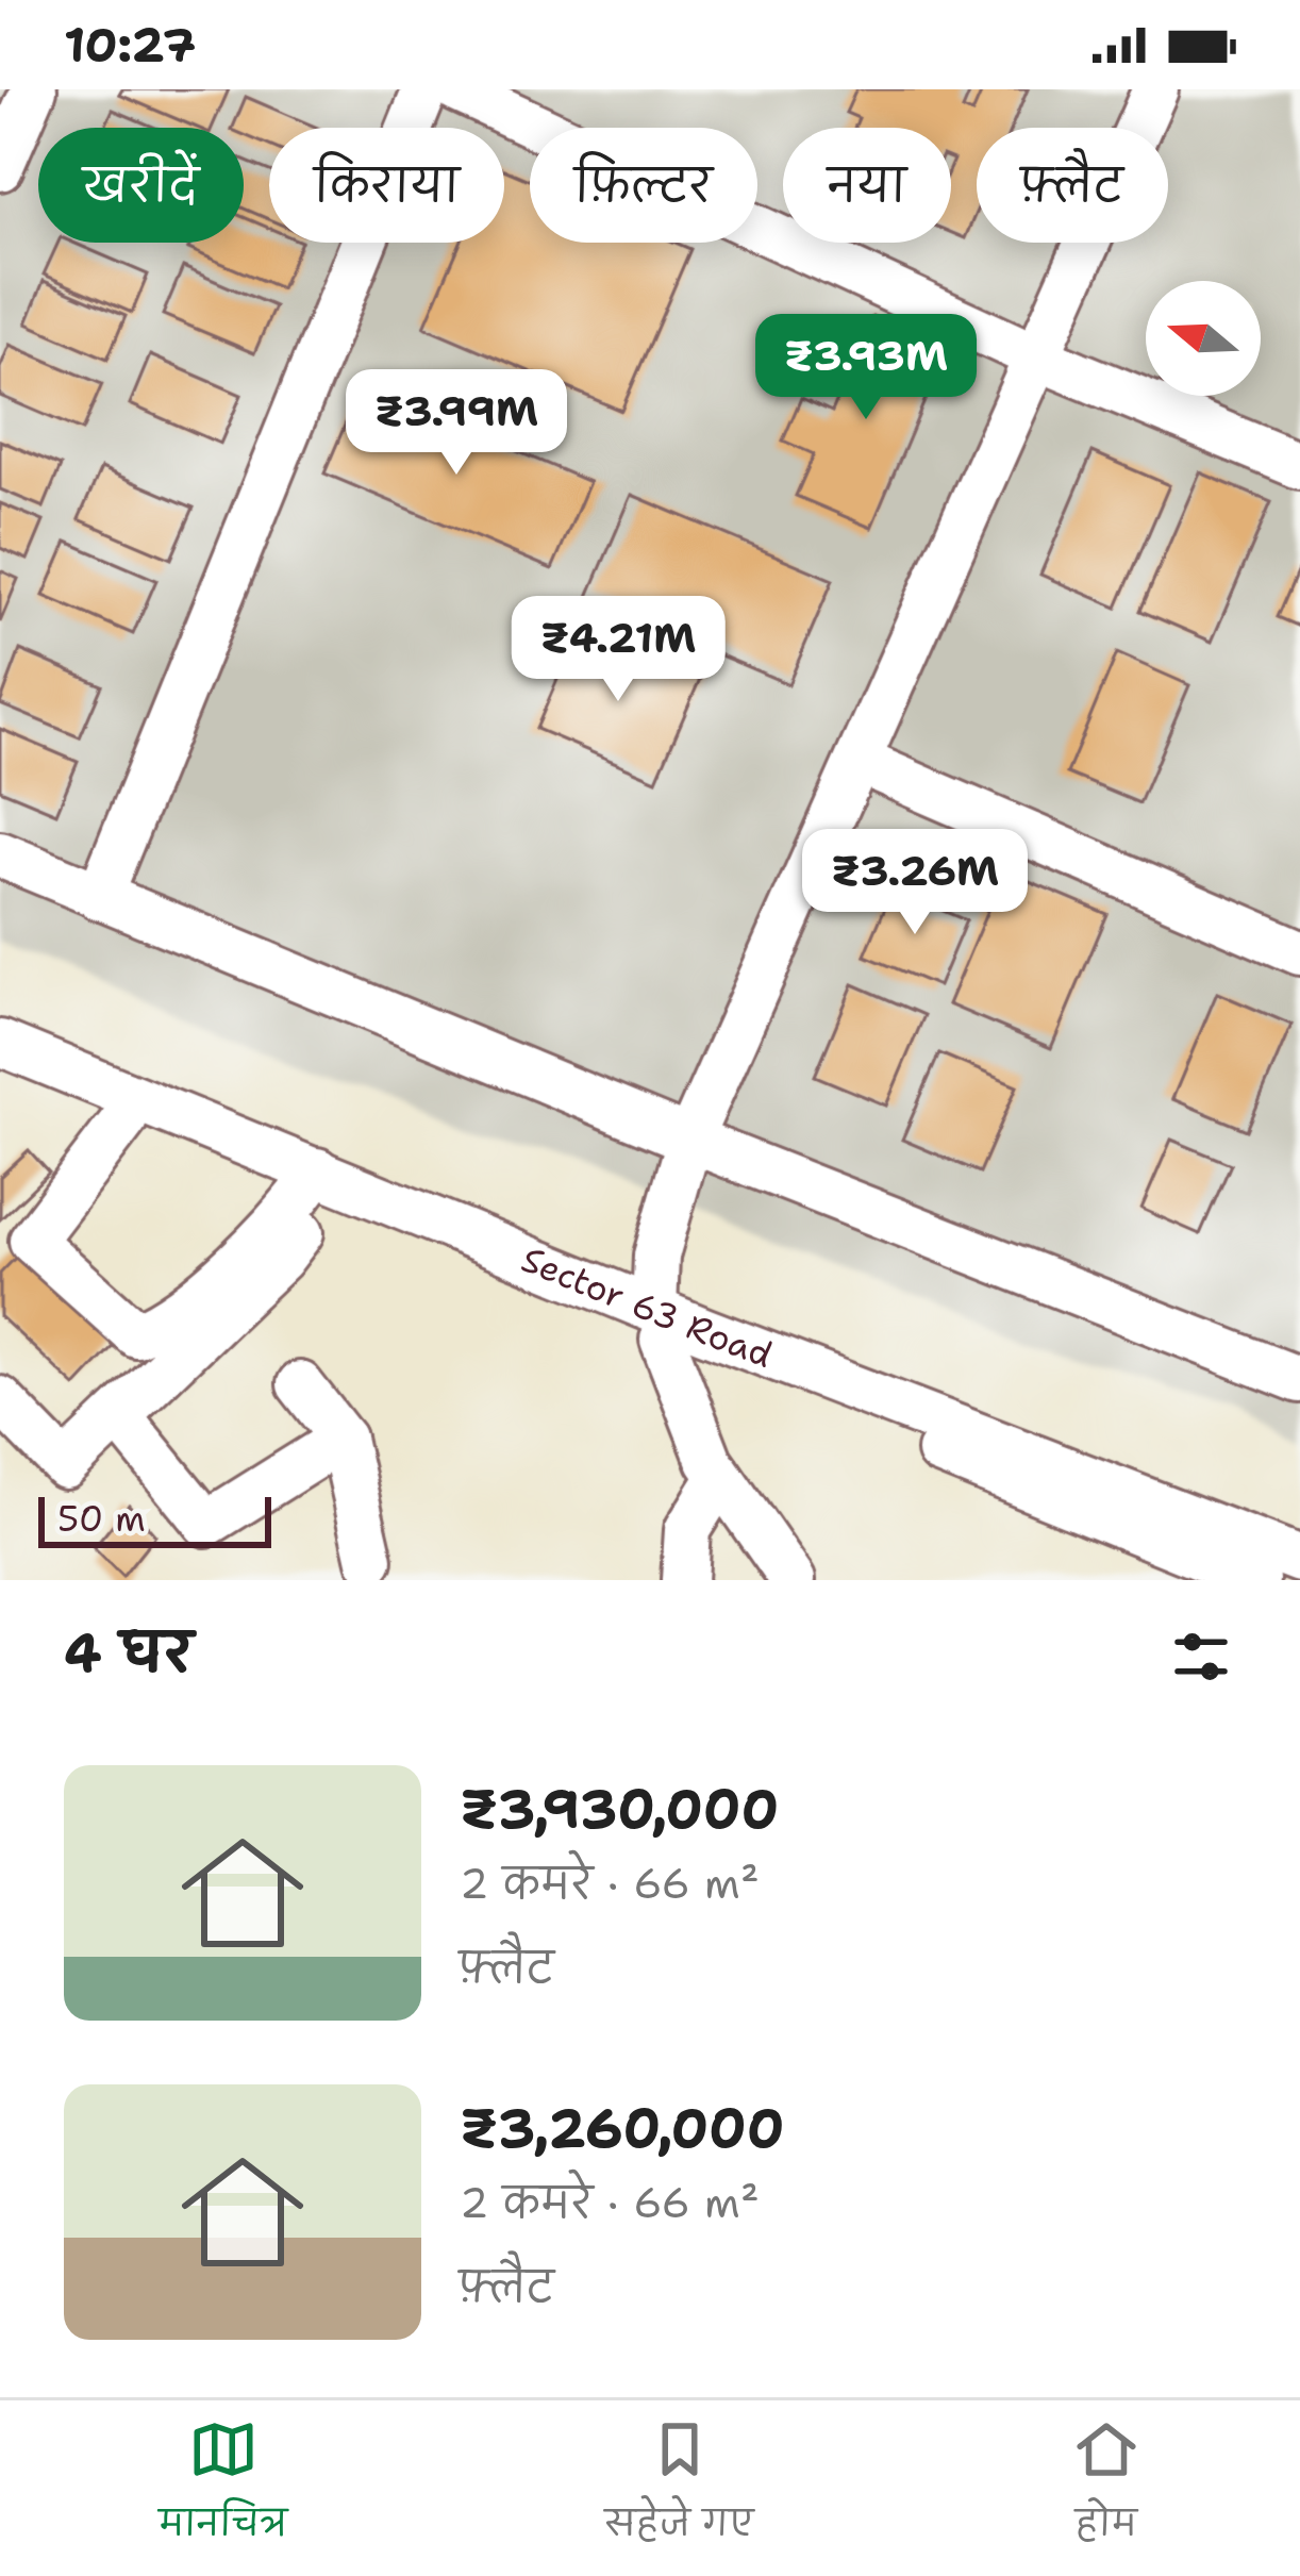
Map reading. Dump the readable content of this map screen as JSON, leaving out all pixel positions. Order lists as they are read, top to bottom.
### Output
{
  "streets": {
    "street": ["Sector 63 Road"]
  },
  "scale_bar": "50 m",
  "north": "left",
  "page": {
    "status": "10:27",
    "chip": [
      "खरीदें",
      "किराया",
      "फ़िल्टर",
      "नया",
      "फ़्लैट"
    ],
    "price": [
      "₹3.93M",
      "₹3.99M",
      "₹4.21M",
      "₹3.26M"
    ],
    "scale": "50 m",
    "heading": "4 घर",
    "list": [
      {
        "name": "₹3,930,000",
        "note": "2 कमरे · 66 m² · फ़्लैट"
      },
      {
        "name": "₹3,260,000",
        "note": "2 कमरे · 66 m² · फ़्लैट"
      }
    ],
    "tabs": ["मानचित्र", "सहेजे गए", "होम"]
  }
}
